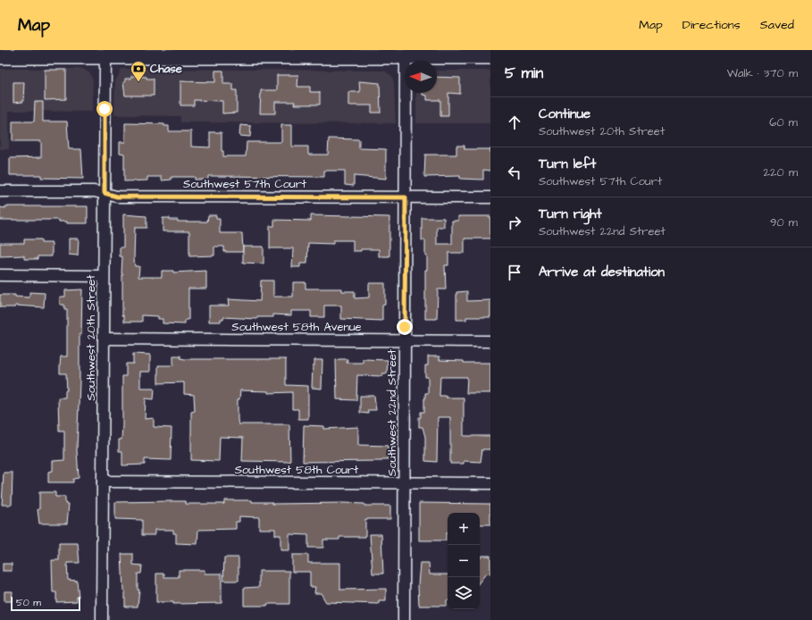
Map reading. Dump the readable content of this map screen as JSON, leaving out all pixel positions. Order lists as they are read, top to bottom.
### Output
{
  "streets": {
    "street": [
      "Southwest 57th Court",
      "Southwest 58th Avenue",
      "Southwest 20th Street",
      "Southwest 22nd Street",
      "Southwest 58th Court"
    ]
  },
  "crossings": [
    ["Southwest 57th Court", "Southwest 20th Street"],
    ["Southwest 57th Court", "Southwest 22nd Street"],
    ["Southwest 58th Avenue", "Southwest 20th Street"],
    ["Southwest 58th Avenue", "Southwest 22nd Street"],
    ["Southwest 20th Street", "Southwest 58th Court"],
    ["Southwest 22nd Street", "Southwest 58th Court"]
  ],
  "places": {
    "bank": ["Chase"]
  },
  "scale_bar": "50 m",
  "north": "left",
  "page": {
    "header": "Map",
    "nav": ["Map", "Directions", "Saved"],
    "heading": ["5 min", "Walk · 370 m"],
    "list": [
      ["Continue", "Southwest 20th Street", "60 m"],
      ["Turn left", "Southwest 57th Court", "220 m"],
      ["Turn right", "Southwest 22nd Street", "90 m"],
      "Arrive at destination"
    ],
    "map_buttons": ["+", "−"],
    "scale": "50 m"
  }
}
